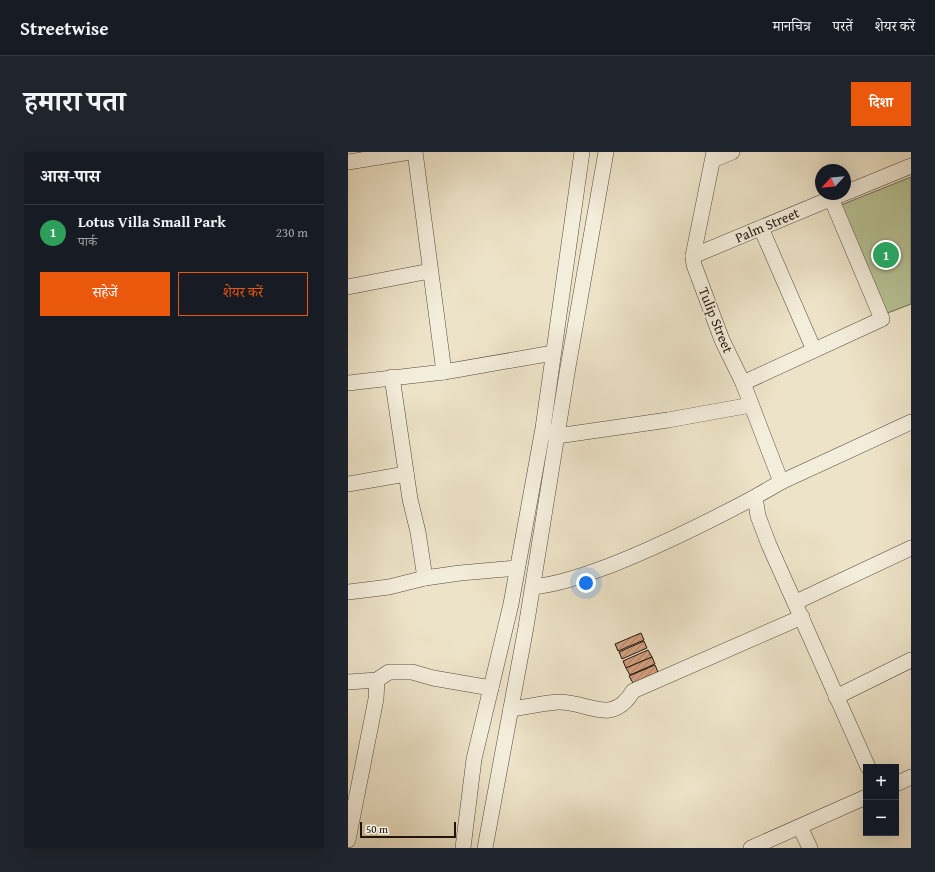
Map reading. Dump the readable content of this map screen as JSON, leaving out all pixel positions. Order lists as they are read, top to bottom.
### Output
{
  "streets": {
    "street": ["Palm Street", "Tulip Street"]
  },
  "crossings": [
    ["Palm Street", "Tulip Street"]
  ],
  "scale_bar": "50 m",
  "north": "bottom left",
  "page": {
    "header": "Streetwise",
    "nav": ["मानचित्र", "परतें", "शेयर करें"],
    "title": "हमारा पता",
    "buttons": [
      "दिशा",
      ["सहेजें", "शेयर करें"]
    ],
    "heading": "आस-पास",
    "list": [
      {
        "mark": "1",
        "name": "Lotus Villa Small Park",
        "note": "पार्क",
        "value": "230 m"
      }
    ],
    "pins": "1",
    "map_buttons": ["+", "−"],
    "scale": "50 m"
  }
}
